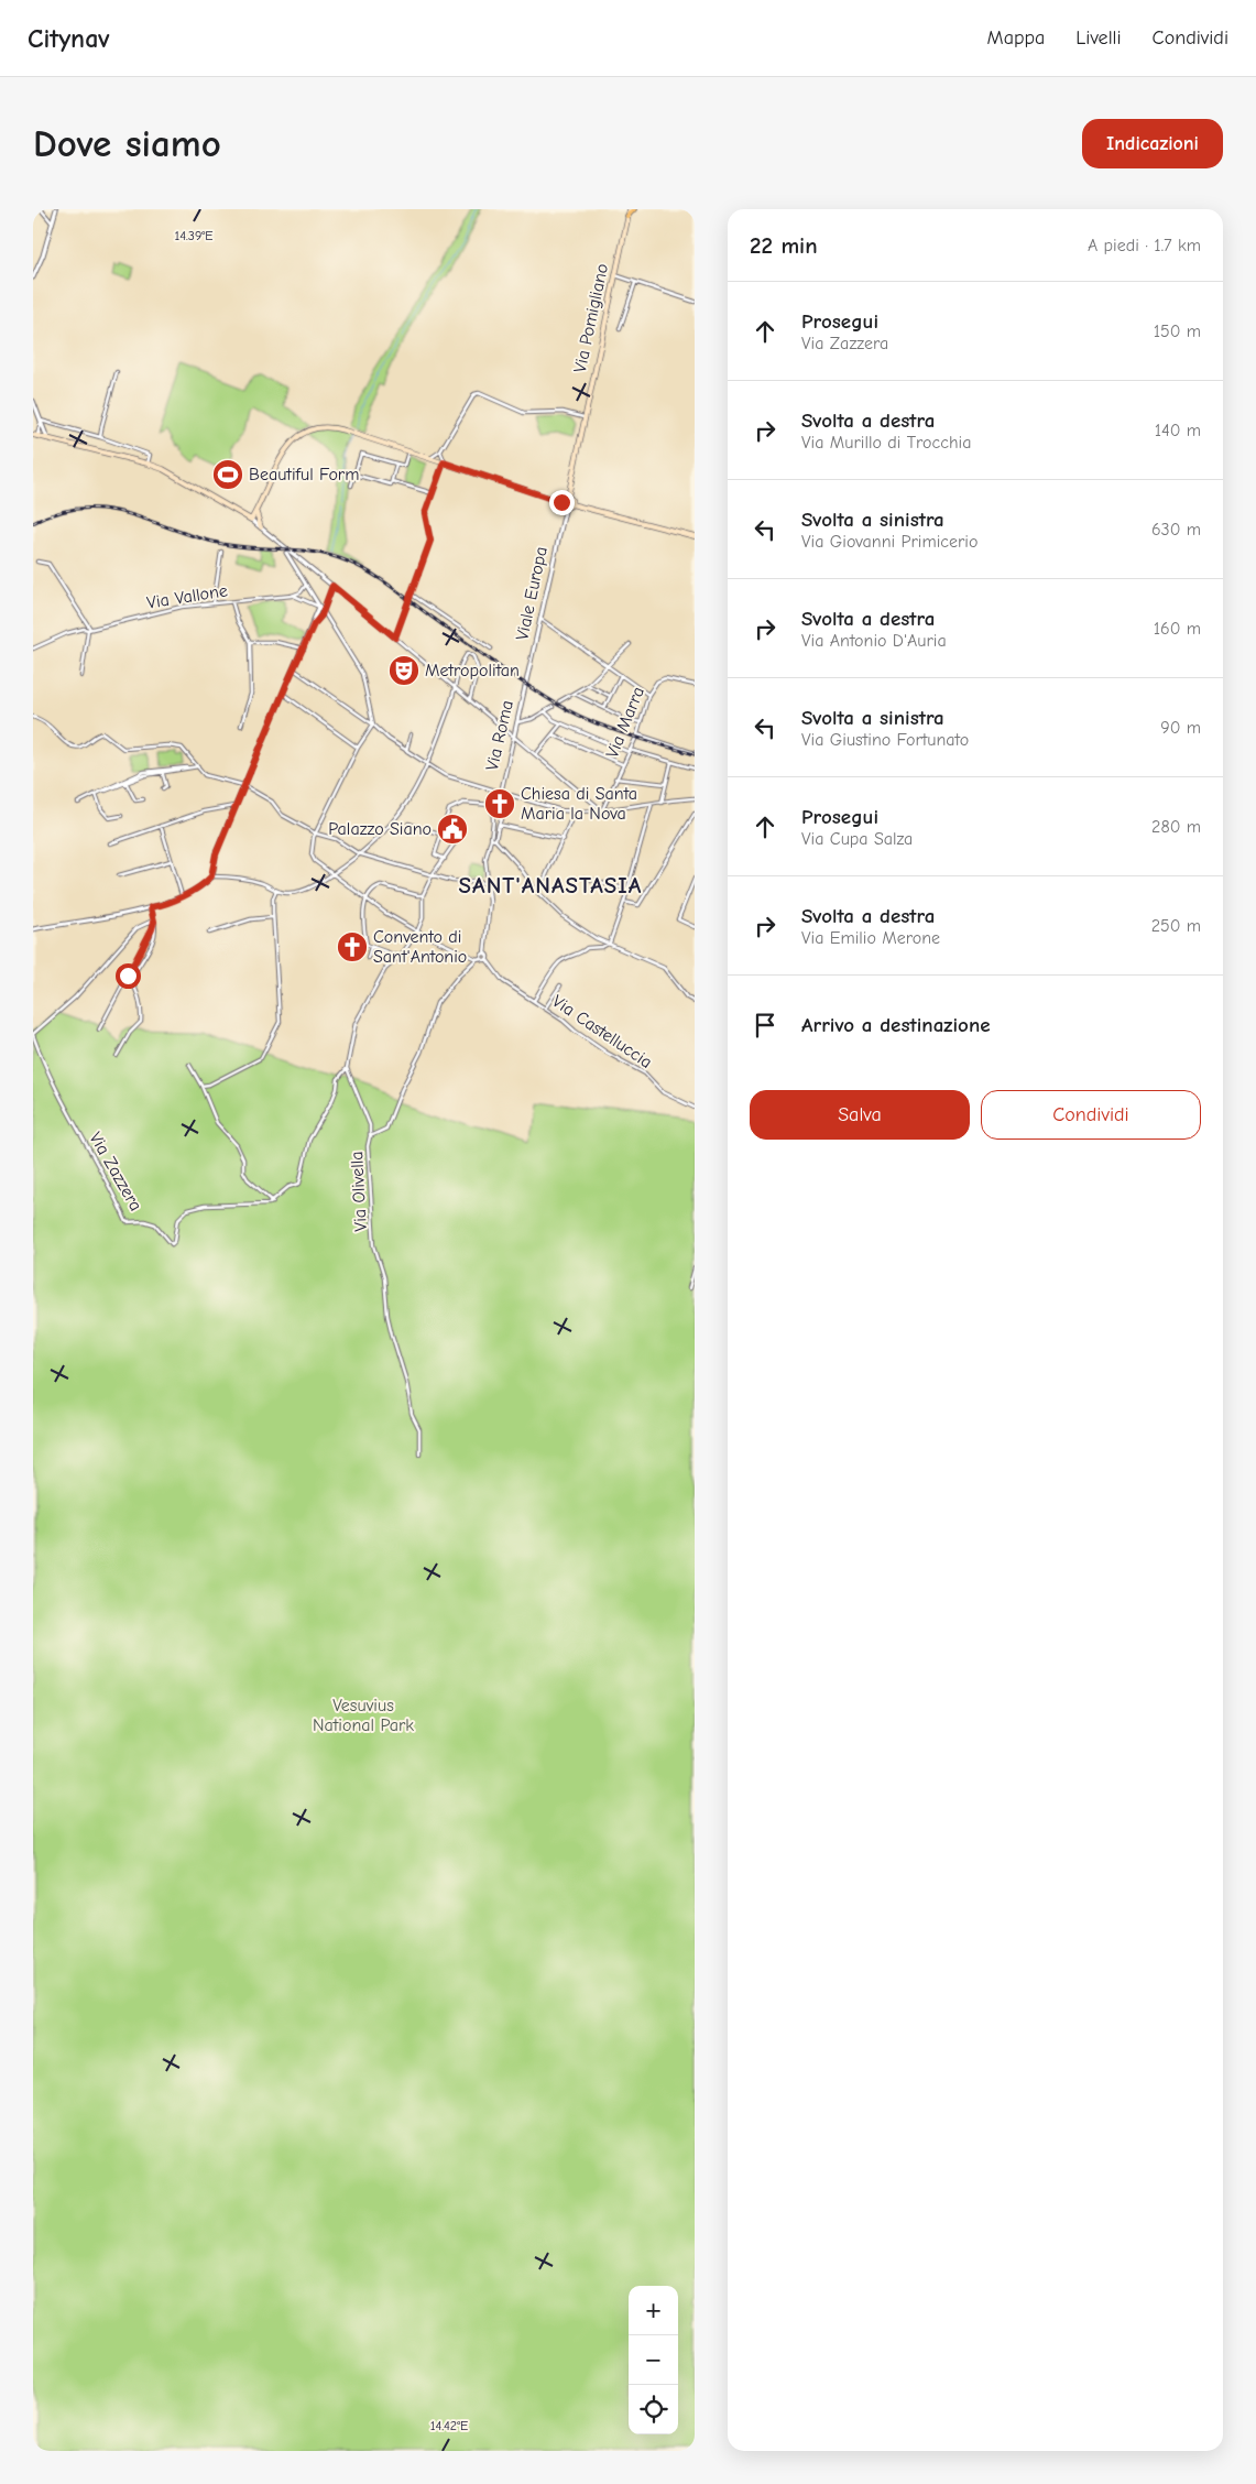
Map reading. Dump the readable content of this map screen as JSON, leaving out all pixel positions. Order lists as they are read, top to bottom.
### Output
{
  "streets": {
    "main road": ["Via Pomigliano"],
    "street": [
      "Viale Europa",
      "Via Vallone",
      "Via Marra",
      "Via Roma",
      "Via Castelluccia",
      "Via Zazzera",
      "Via Olivella"
    ]
  },
  "crossings": [
    ["Viale Europa", "Via Roma"]
  ],
  "districts": ["SANT'ANASTASIA"],
  "parks": ["Vesuvius National Park"],
  "places": {
    "sports": ["Beautiful Form"],
    "theatre": ["Metropolitan"],
    "church": ["Chiesa di Santa Maria la Nova", "Convento di Sant'Antonio"],
    "public building": ["Palazzo Siano"]
  },
  "page": {
    "header": "Citynav",
    "nav": ["Mappa", "Livelli", "Condividi"],
    "buttons": [
      "Indicazioni",
      ["Salva", "Condividi"]
    ],
    "title": "Dove siamo",
    "heading": ["22 min", "A piedi · 1.7 km"],
    "list": [
      ["Prosegui", "Via Zazzera", "150 m"],
      ["Svolta a destra", "Via Murillo di Trocchia", "140 m"],
      ["Svolta a sinistra", "Via Giovanni Primicerio", "630 m"],
      ["Svolta a destra", "Via Antonio D'Auria", "160 m"],
      ["Svolta a sinistra", "Via Giustino Fortunato", "90 m"],
      ["Prosegui", "Via Cupa Salza", "280 m"],
      ["Svolta a destra", "Via Emilio Merone", "250 m"],
      "Arrivo a destinazione"
    ],
    "map_buttons": ["+", "−"]
  },
  "coordinates": ["14.39°E", "14.42°E"]
}
